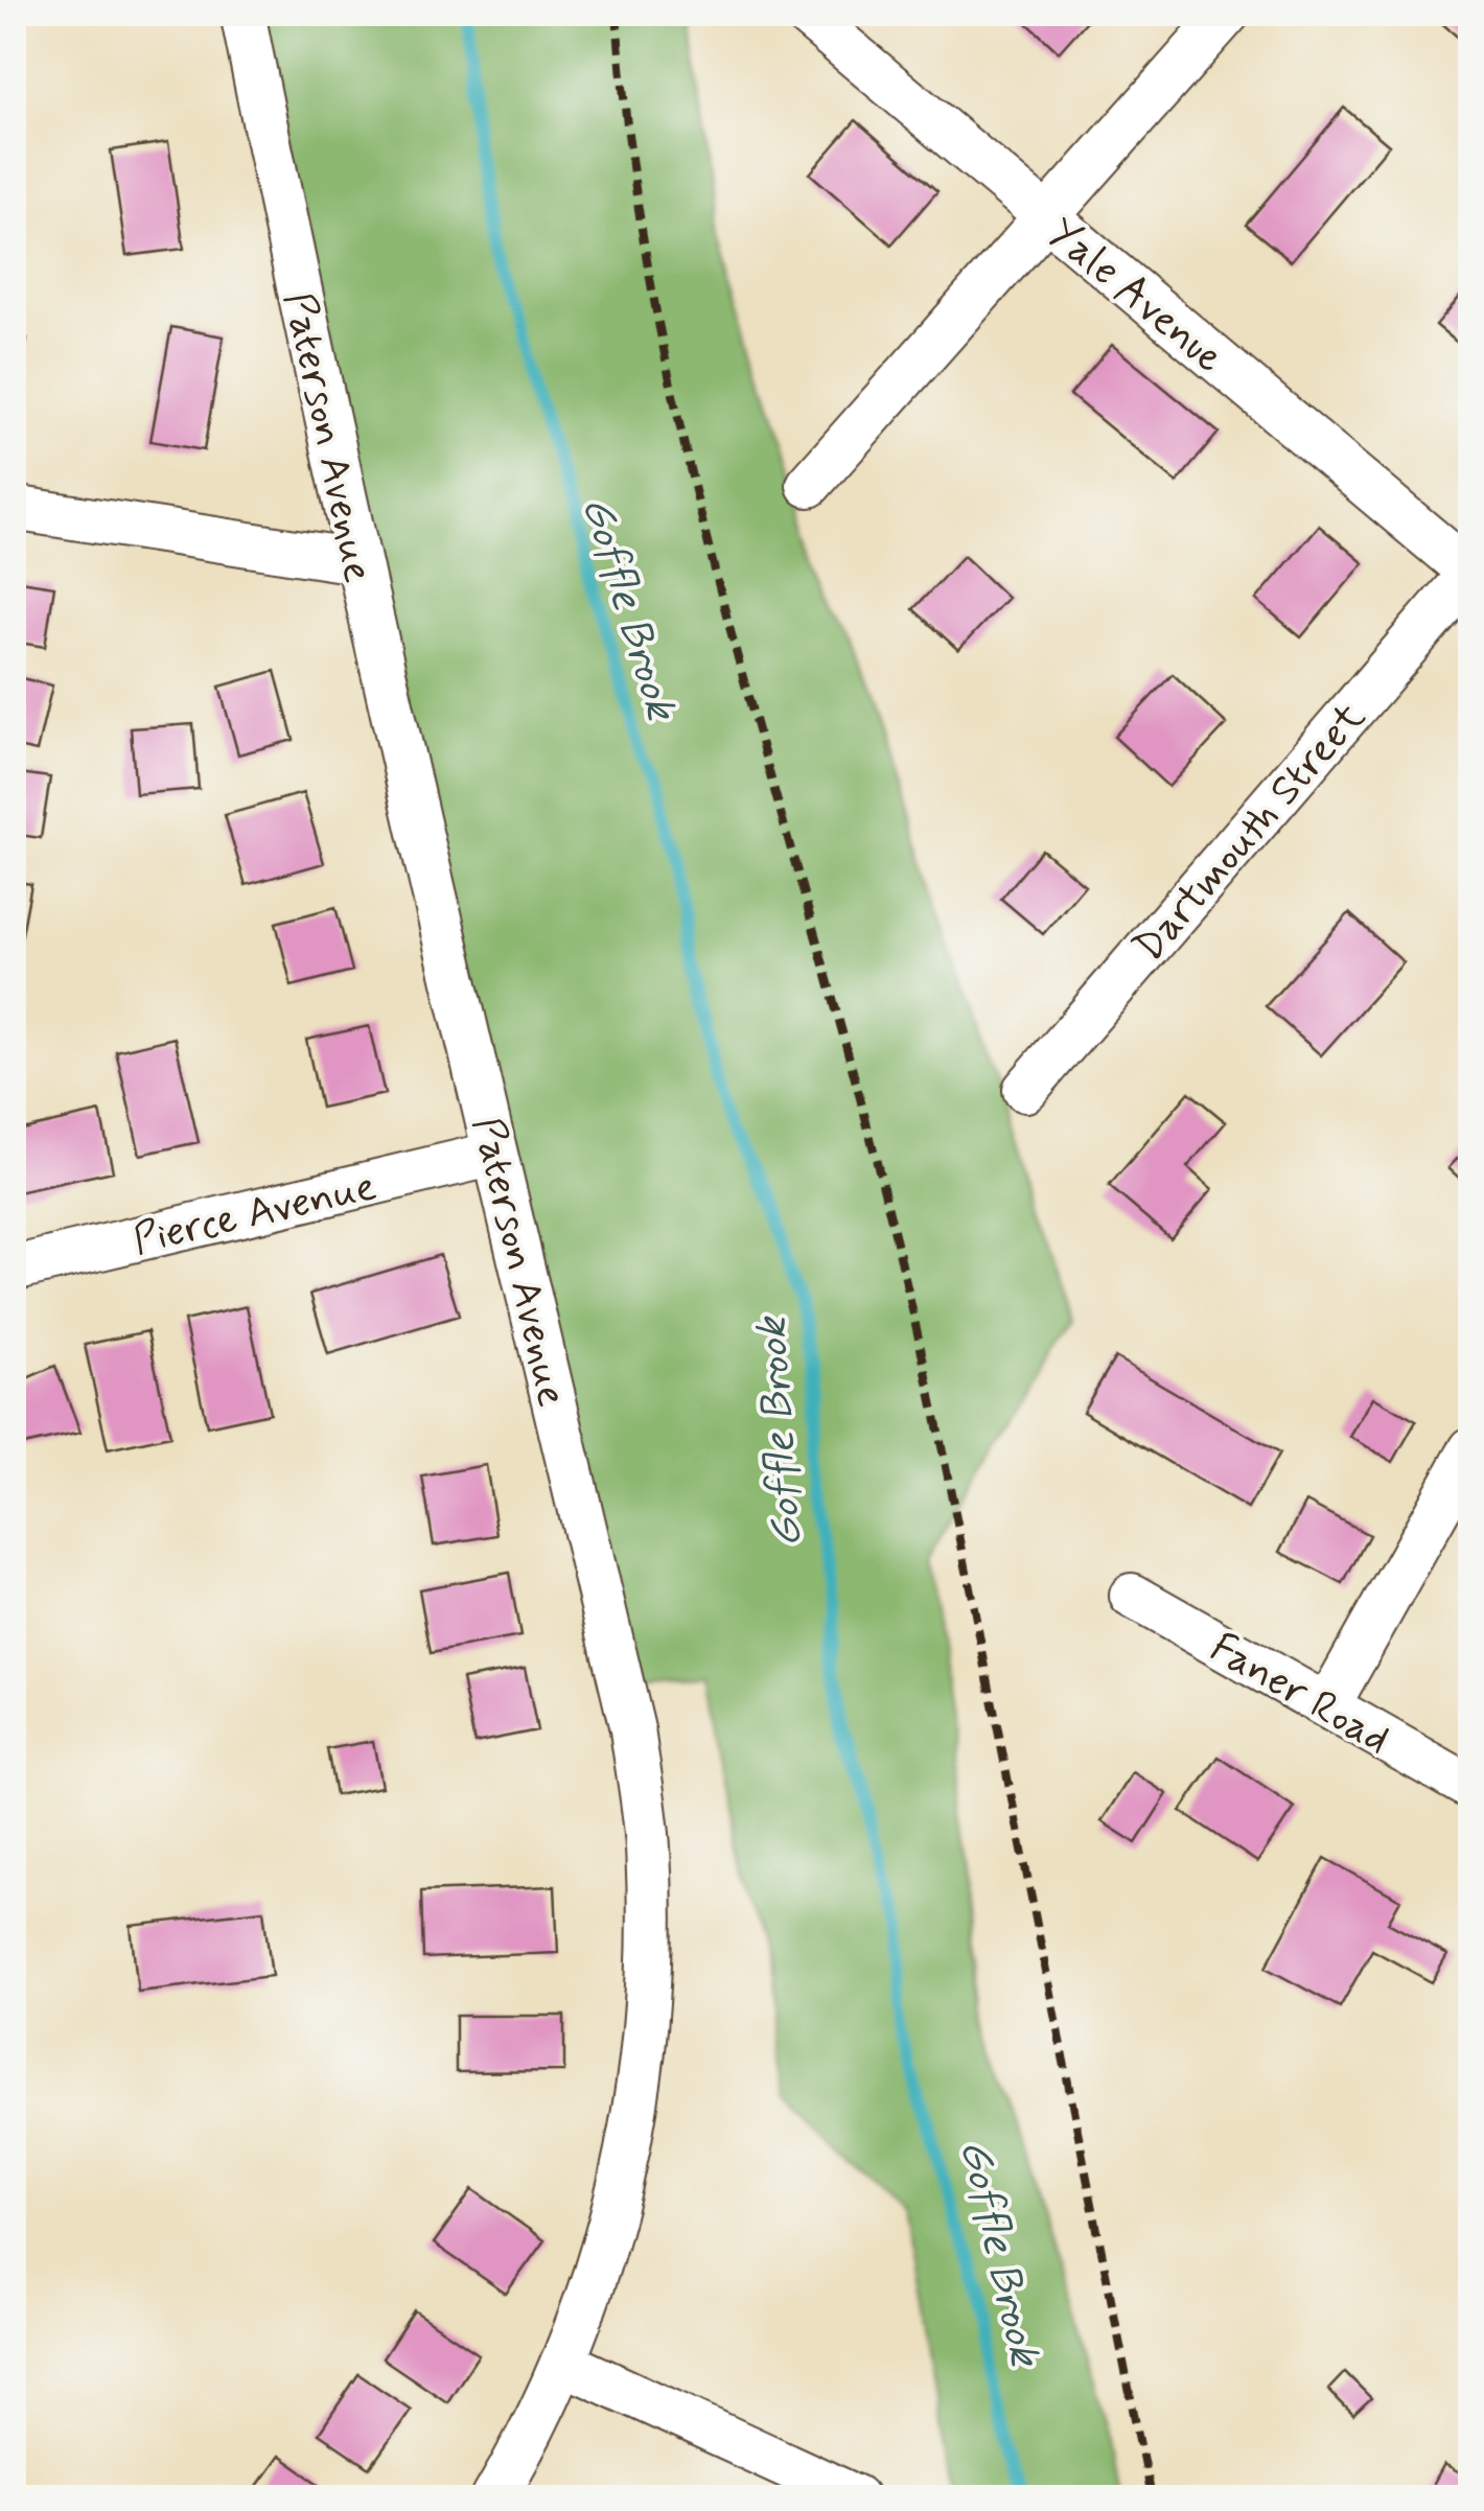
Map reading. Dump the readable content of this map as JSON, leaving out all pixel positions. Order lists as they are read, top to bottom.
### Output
{
  "streets": {
    "street": [
      "Yale Avenue",
      "Paterson Avenue",
      "Dartmouth Street",
      "Pierce Avenue",
      "Faner Road"
    ]
  },
  "crossings": [
    ["Yale Avenue", "Dartmouth Street"],
    ["Paterson Avenue", "Pierce Avenue"]
  ],
  "water": ["Goffle Brook"]
}
